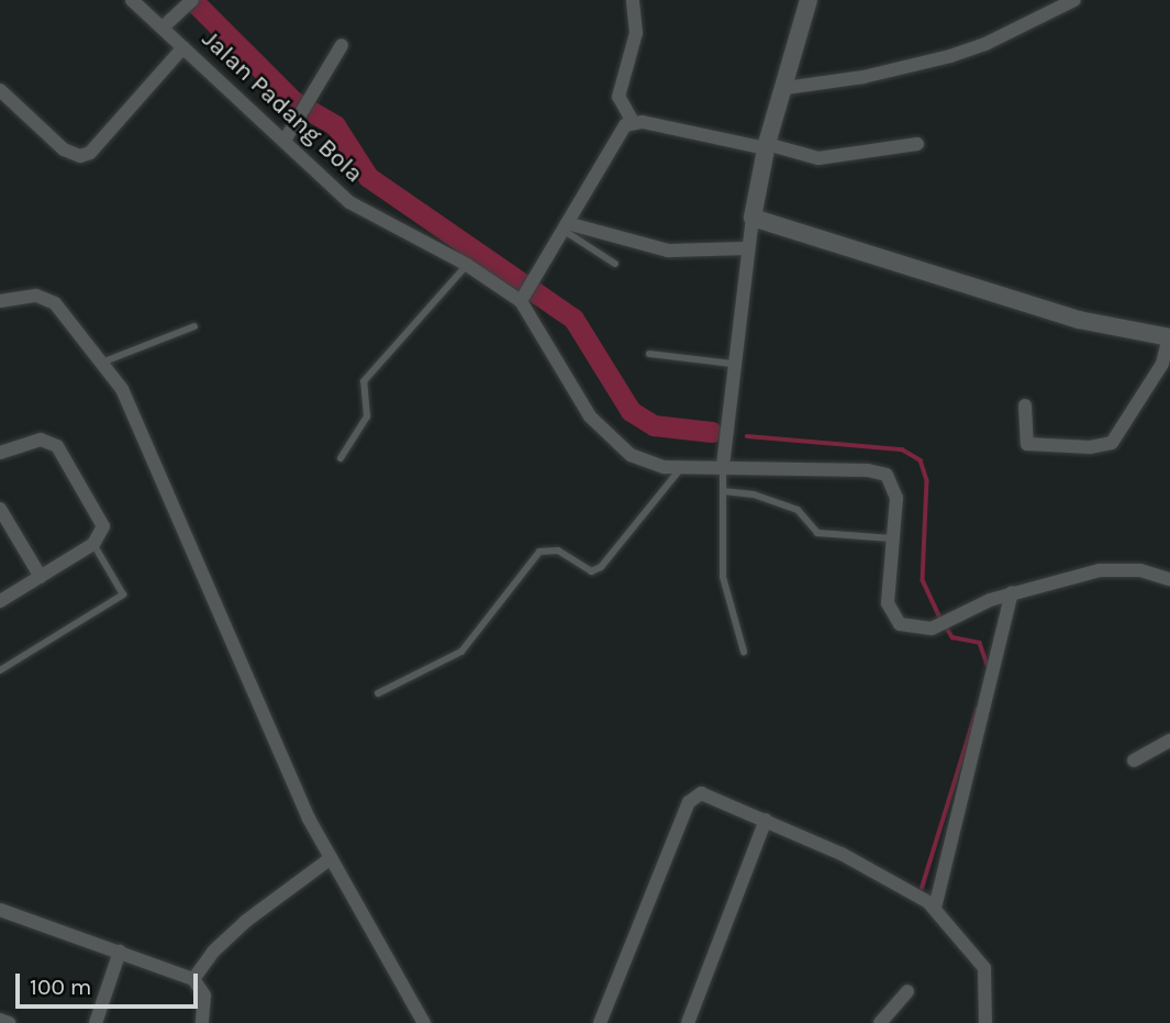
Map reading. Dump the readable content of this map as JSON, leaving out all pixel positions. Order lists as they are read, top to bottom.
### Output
{
  "streets": {
    "street": ["Jalan Padang Bola"]
  },
  "scale_bar": "100 m"
}
